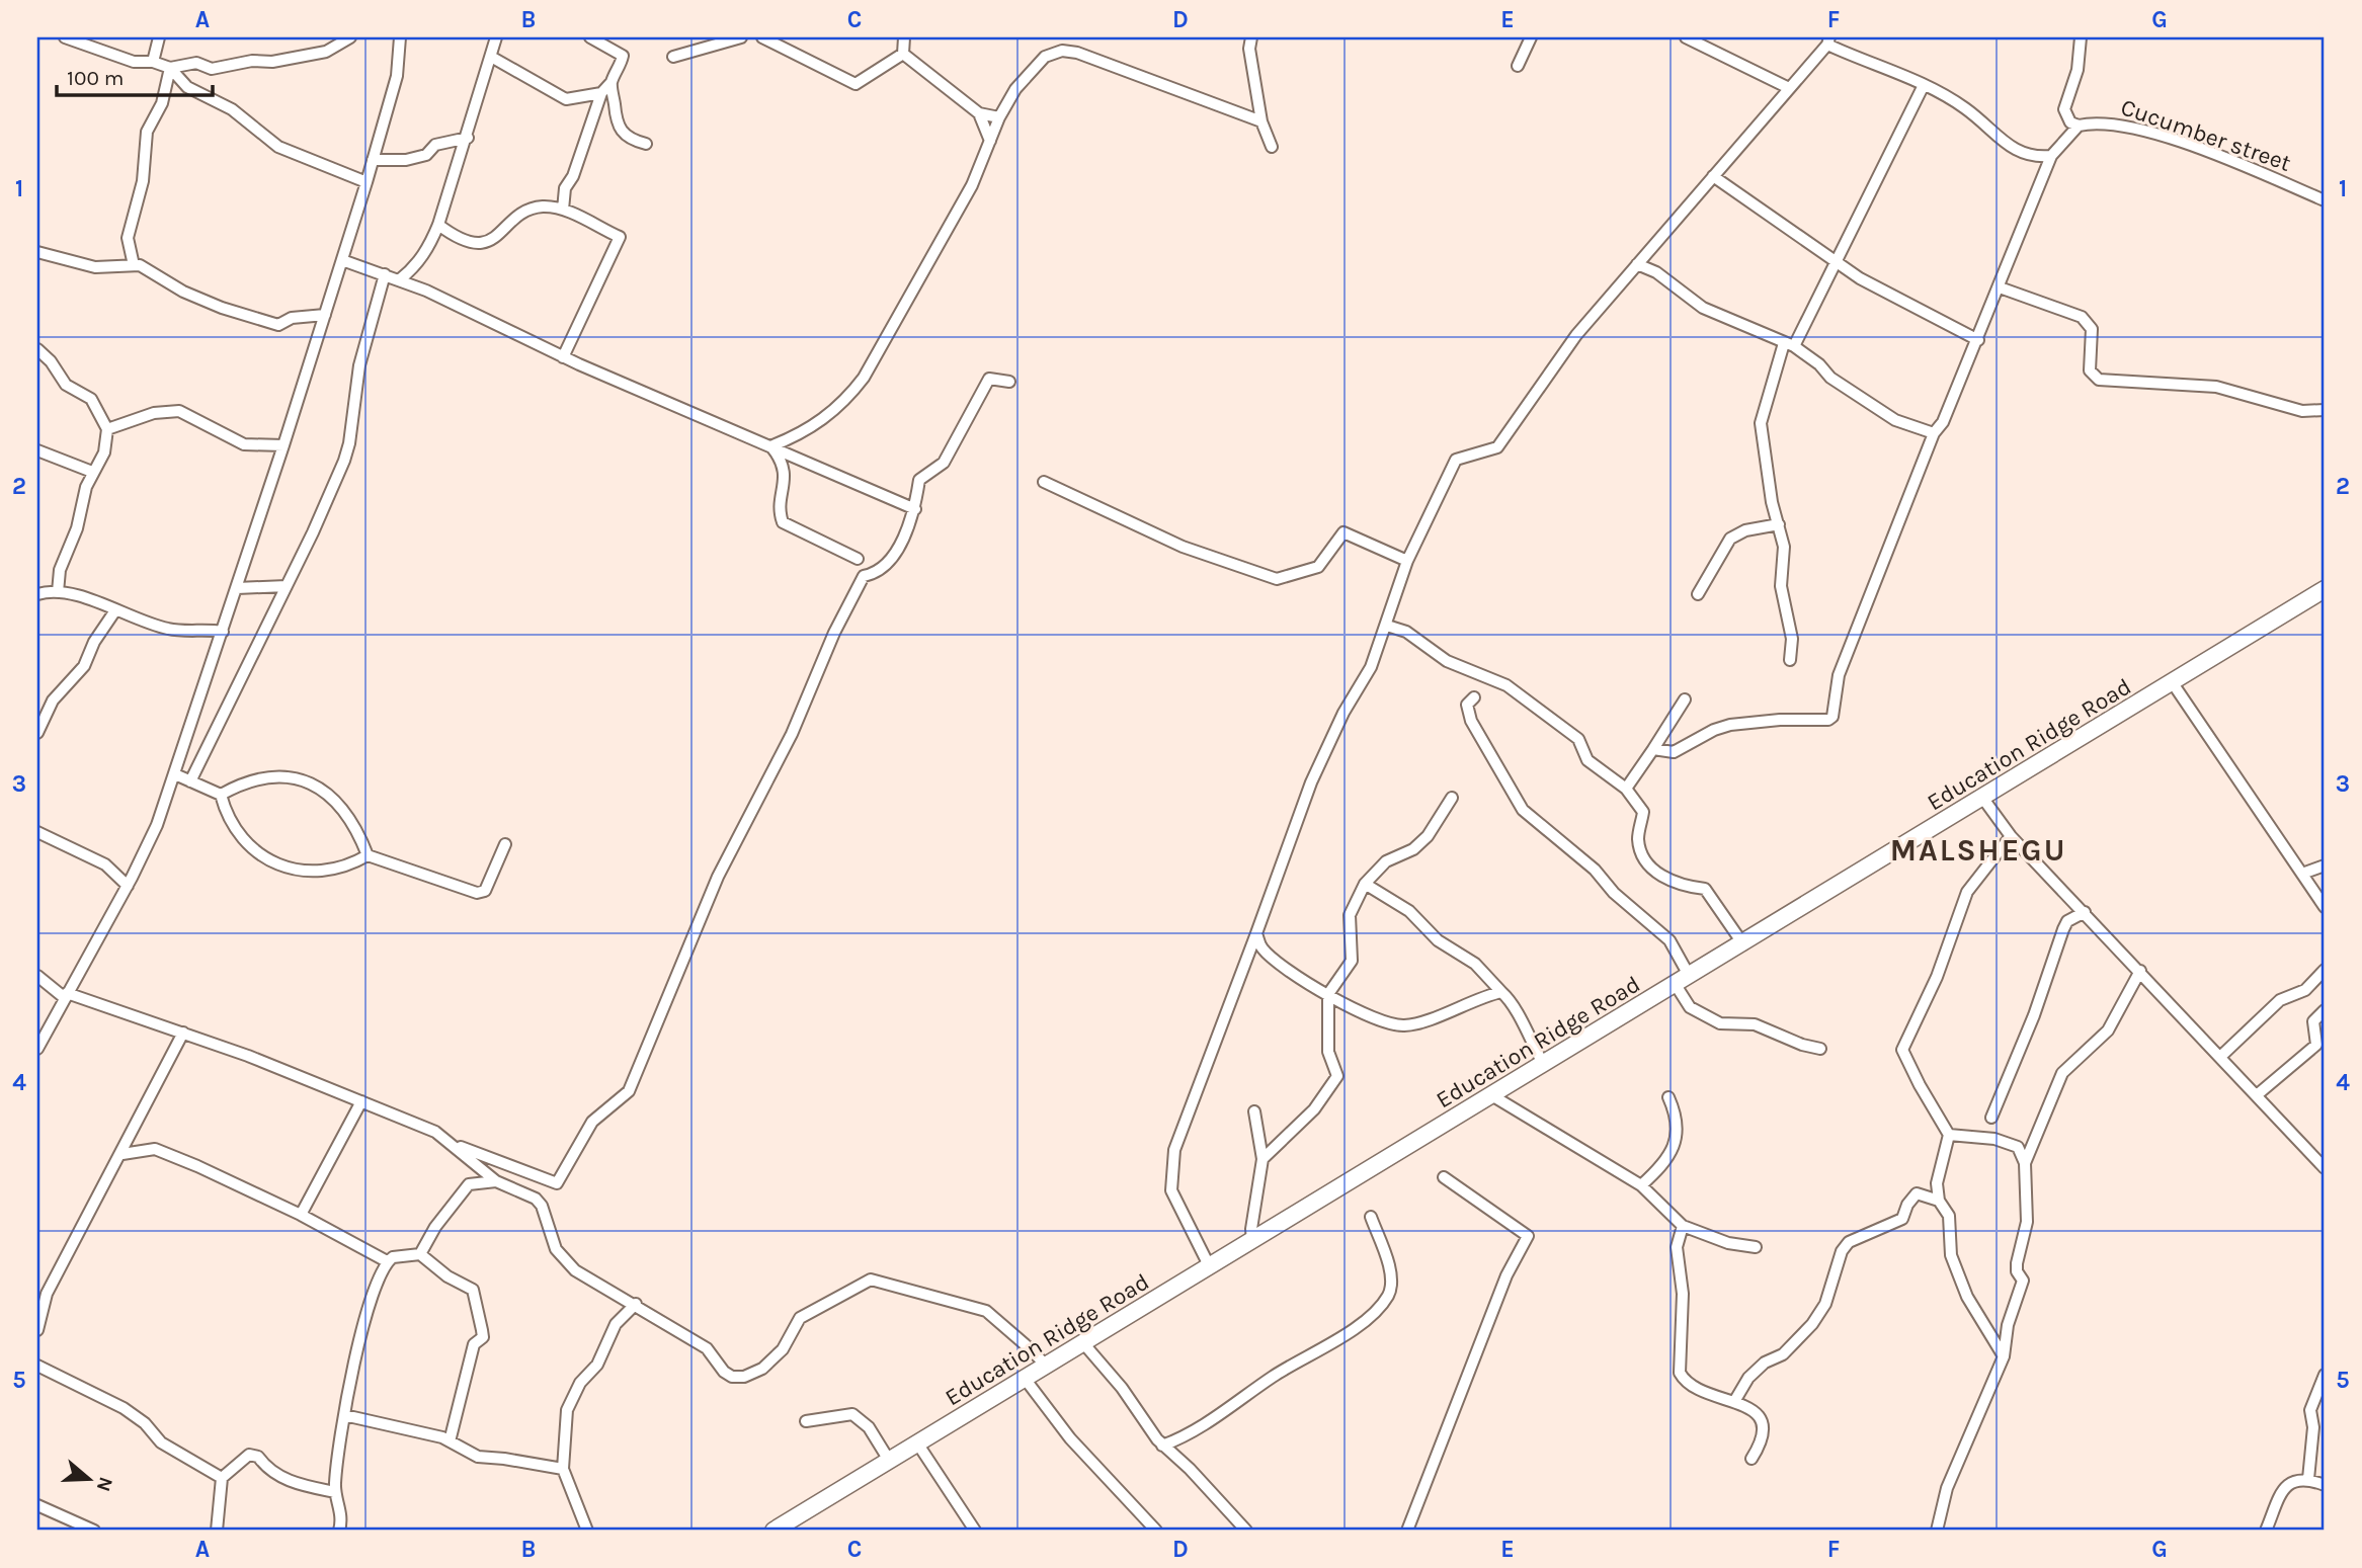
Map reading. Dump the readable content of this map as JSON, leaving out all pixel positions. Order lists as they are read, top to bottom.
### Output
{
  "streets": {
    "main road": ["Education Ridge Road"],
    "street": ["Cucumber street"]
  },
  "districts": ["MALSHEGU"],
  "scale_bar": "100 m",
  "north": "right",
  "grid": {
    "columns": [
      "A",
      "B",
      "C",
      "D",
      "E",
      "F",
      "G"
    ],
    "rows": [
      "1",
      "2",
      "3",
      "4",
      "5"
    ]
  }
}
